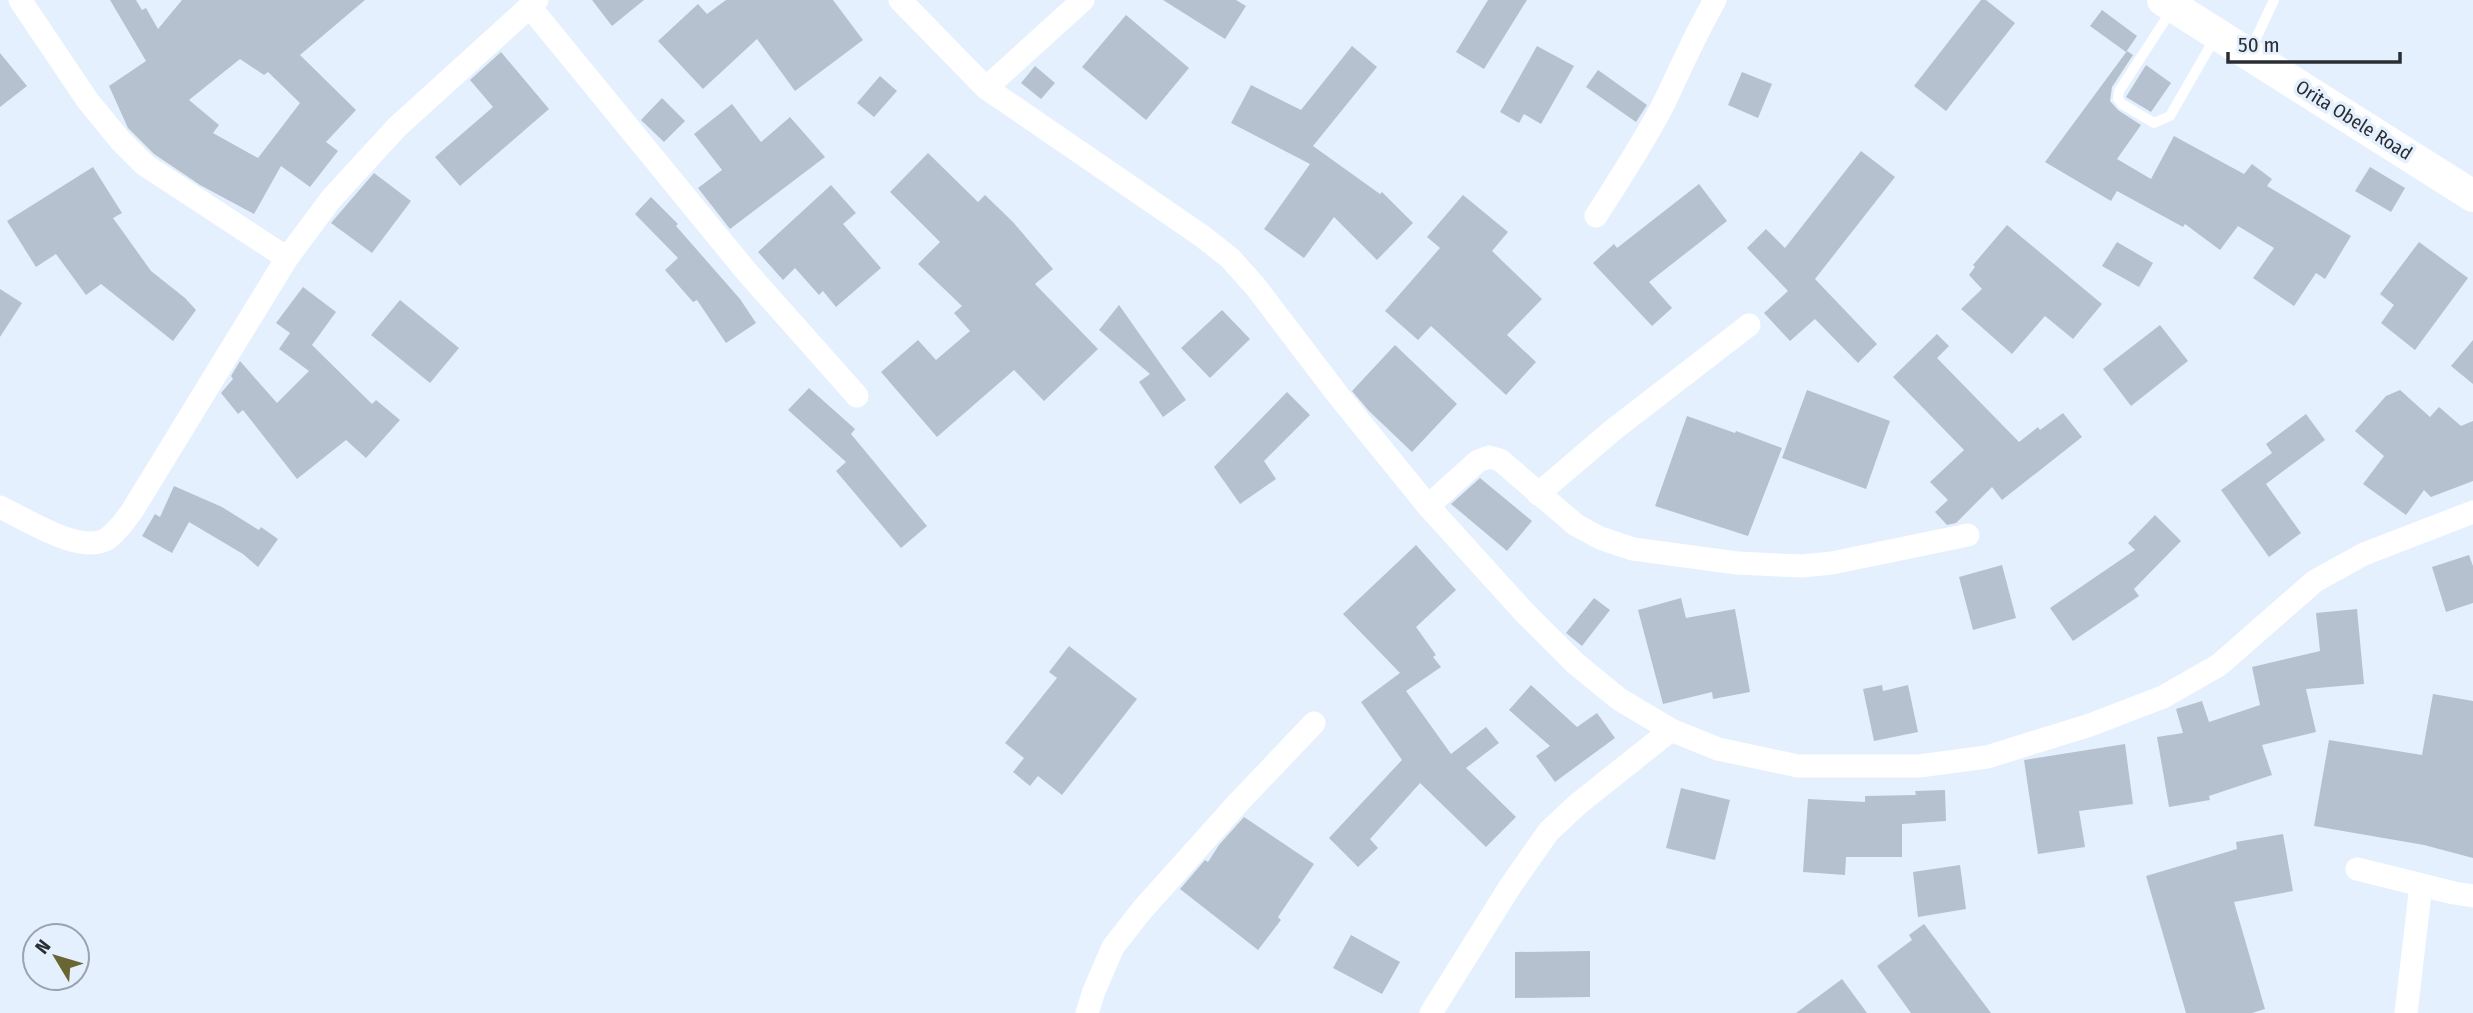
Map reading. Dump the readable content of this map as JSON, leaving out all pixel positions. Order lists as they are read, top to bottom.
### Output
{
  "streets": {
    "main road": ["Orita Obele Road"]
  },
  "scale_bar": "50 m",
  "north": "top left"
}
